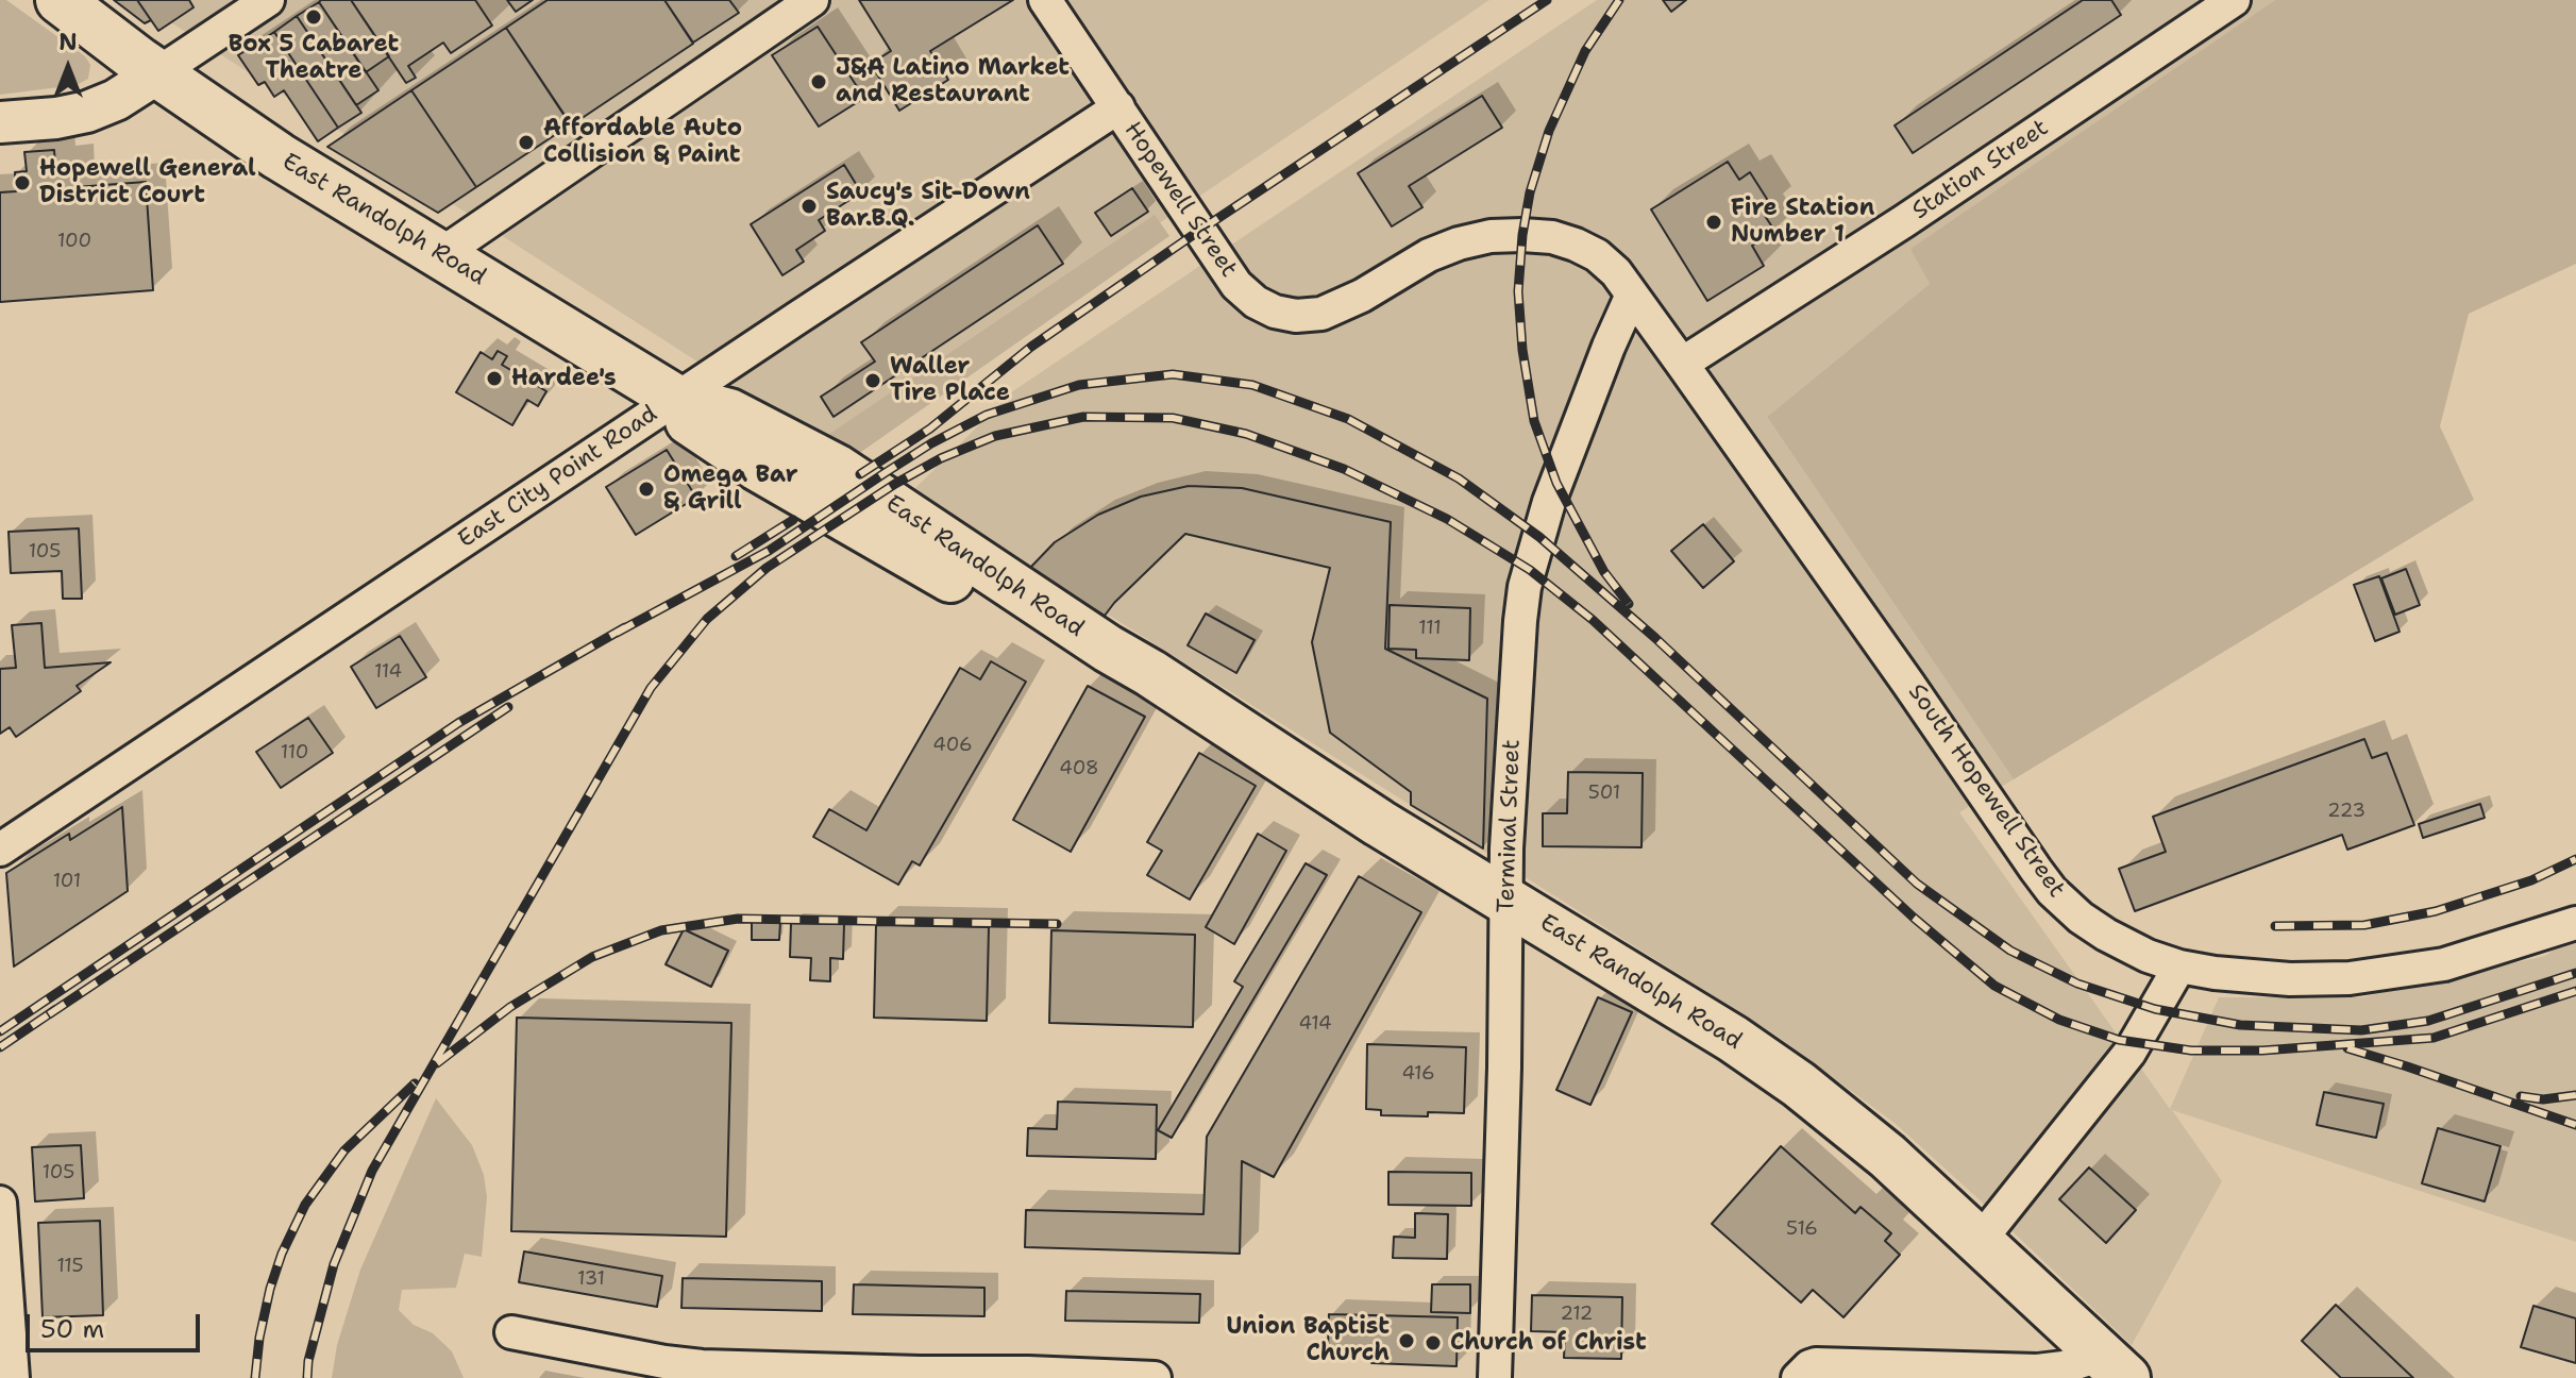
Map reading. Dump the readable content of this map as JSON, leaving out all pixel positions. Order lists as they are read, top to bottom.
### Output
{
  "streets": {
    "highway": ["East Randolph Road"],
    "street": [
      "Station Street",
      "Hopewell Street",
      "East City Point Road",
      "South Hopewell Street",
      "Terminal Street"
    ]
  },
  "crossings": [
    ["Station Street", "South Hopewell Street"],
    ["Hopewell Street", "East City Point Road"],
    ["Hopewell Street", "South Hopewell Street"],
    ["Hopewell Street", "Terminal Street"],
    ["East Randolph Road", "East City Point Road"],
    ["East Randolph Road", "Terminal Street"],
    ["South Hopewell Street", "Terminal Street"]
  ],
  "places": [
    "Box 5 Cabaret Theatre",
    "J&A Latino Market and Restaurant",
    "Affordable Auto Collision & Paint",
    "Hopewell General District Court",
    "Saucy's Sit-Down Bar.B.Q.",
    "Fire Station Number 1",
    "Hardee's",
    "Waller Tire Place",
    "Omega Bar & Grill",
    "Union Baptist Church",
    "Church of Christ"
  ],
  "house_numbers": [
    "100",
    "105",
    "111",
    "114",
    "406",
    "110",
    "408",
    "501",
    "223",
    "101",
    "414",
    "416",
    "105",
    "516",
    "115",
    "131",
    "212"
  ],
  "scale_bar": "50 m",
  "north": "top"
}
